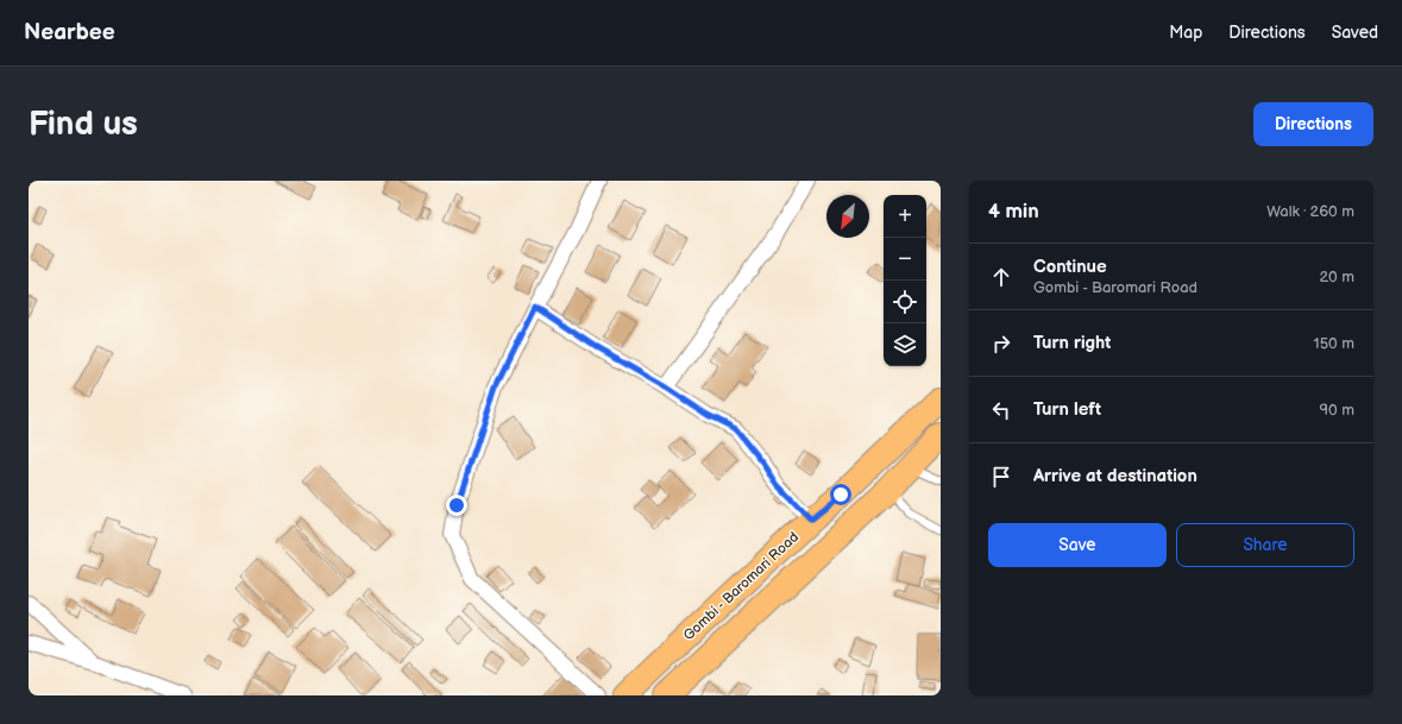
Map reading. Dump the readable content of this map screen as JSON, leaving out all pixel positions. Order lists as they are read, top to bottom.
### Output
{
  "streets": {
    "main road": ["Gombi - Baromari Road"]
  },
  "north": "bottom left",
  "page": {
    "header": "Nearbee",
    "nav": ["Map", "Directions", "Saved"],
    "buttons": [
      "Directions",
      ["Save", "Share"]
    ],
    "title": "Find us",
    "heading": ["4 min", "Walk · 260 m"],
    "map_buttons": ["+", "−"],
    "list": [
      ["Continue", "Gombi - Baromari Road", "20 m"],
      ["Turn right", "150 m"],
      ["Turn left", "90 m"],
      "Arrive at destination"
    ]
  }
}
